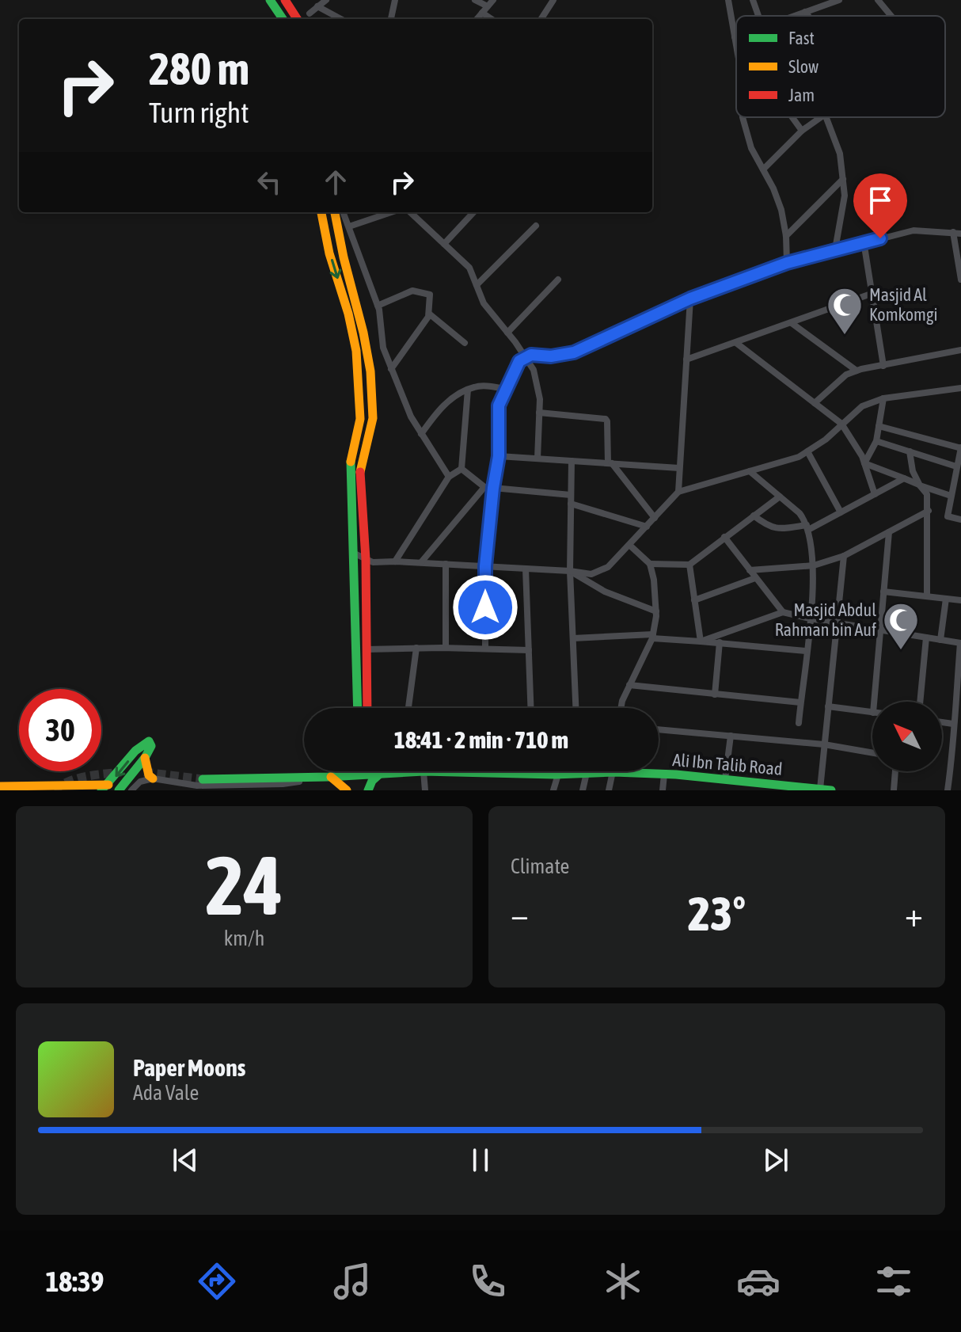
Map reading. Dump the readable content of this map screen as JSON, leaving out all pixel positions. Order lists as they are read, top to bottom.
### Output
{
  "streets": {
    "main road": ["Ali Ibn Talib Road"]
  },
  "places": {
    "mosque": ["Masjid Al Komkomgi", "Masjid Abdul Rahman bin Auf"]
  },
  "legend": ["Fast", "Slow", "Jam"],
  "north": "top left",
  "page": {
    "turn": ["280 m", "Turn right"],
    "limit": "30",
    "trip": "18:41 · 2 min · 710 m",
    "tile": [
      ["24", "km/h"],
      "Climate"
    ],
    "heat": ["−", "23°", "+"],
    "song": ["Paper Moons", "Ada Vale"],
    "tabs": "18:39"
  }
}
